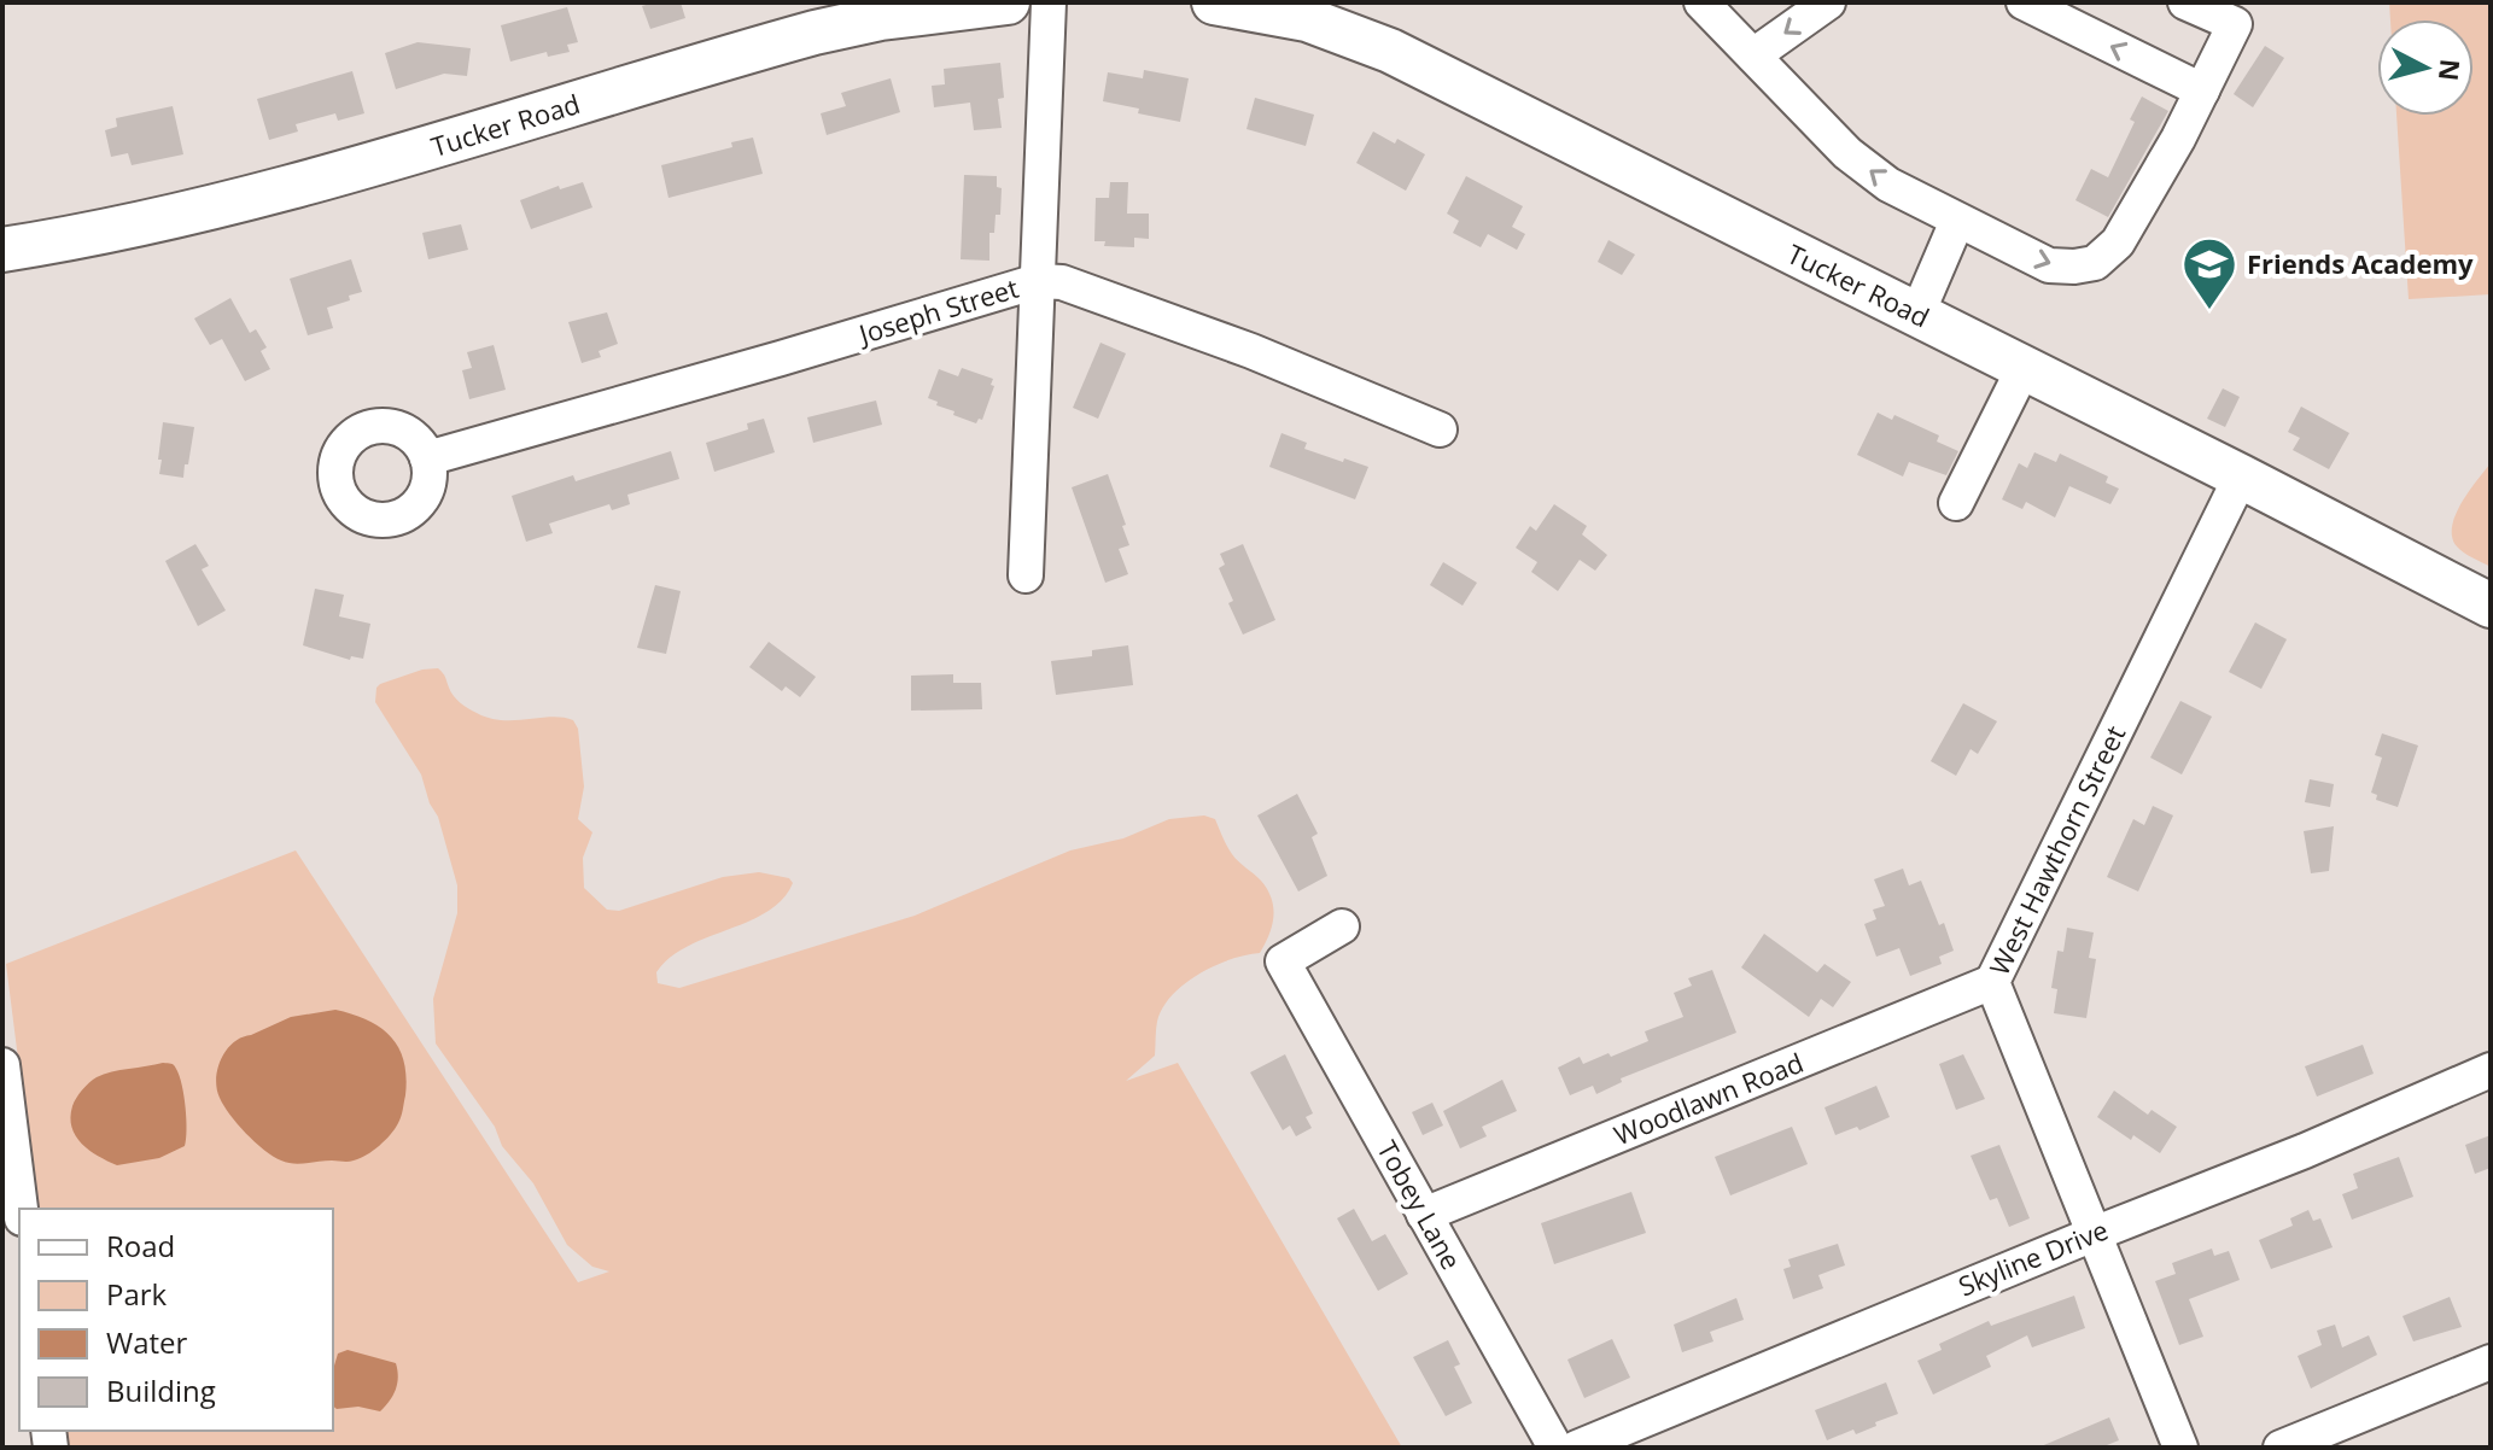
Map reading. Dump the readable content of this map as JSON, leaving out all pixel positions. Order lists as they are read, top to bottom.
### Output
{
  "streets": {
    "main road": ["Tucker Road"],
    "street": [
      "Joseph Street",
      "West Hawthorn Street",
      "Woodlawn Road",
      "Tobey Lane",
      "Skyline Drive"
    ]
  },
  "crossings": [
    ["Tucker Road", "West Hawthorn Street"],
    ["West Hawthorn Street", "Woodlawn Road"],
    ["West Hawthorn Street", "Skyline Drive"],
    ["Woodlawn Road", "Tobey Lane"]
  ],
  "places": {
    "school or university": ["Friends Academy"]
  },
  "legend": [
    "Road",
    "Park",
    "Water",
    "Building"
  ],
  "north": "right"
}
